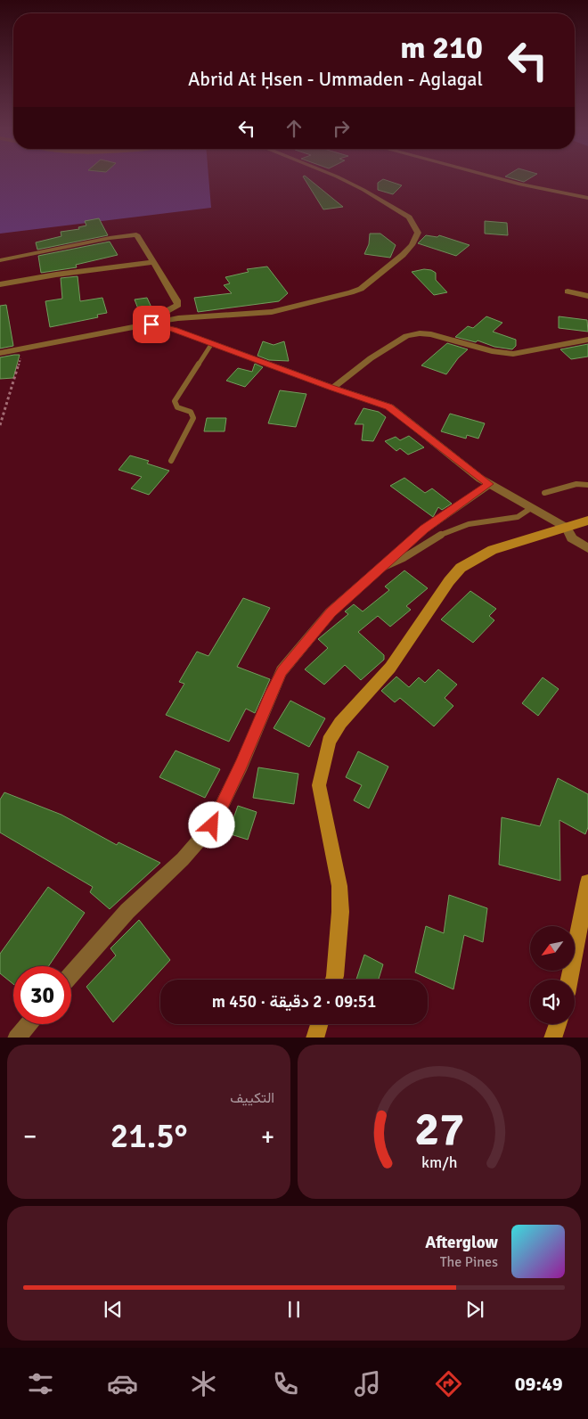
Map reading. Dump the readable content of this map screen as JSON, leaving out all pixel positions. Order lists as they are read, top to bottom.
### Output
{
  "north": "bottom left",
  "page": {
    "turn": ["210 m", "Abrid At Ḥsen - Ummaden - Aglagal"],
    "limit": "30",
    "trip": "09:51 · 2 دقيقة · 450 m",
    "tile": "التكييف",
    "heat": ["−", "21.5°", "+"],
    "song": ["Afterglow", "The Pines"],
    "tabs": "09:49",
    "gauge": ["27", "km/h"]
  }
}
